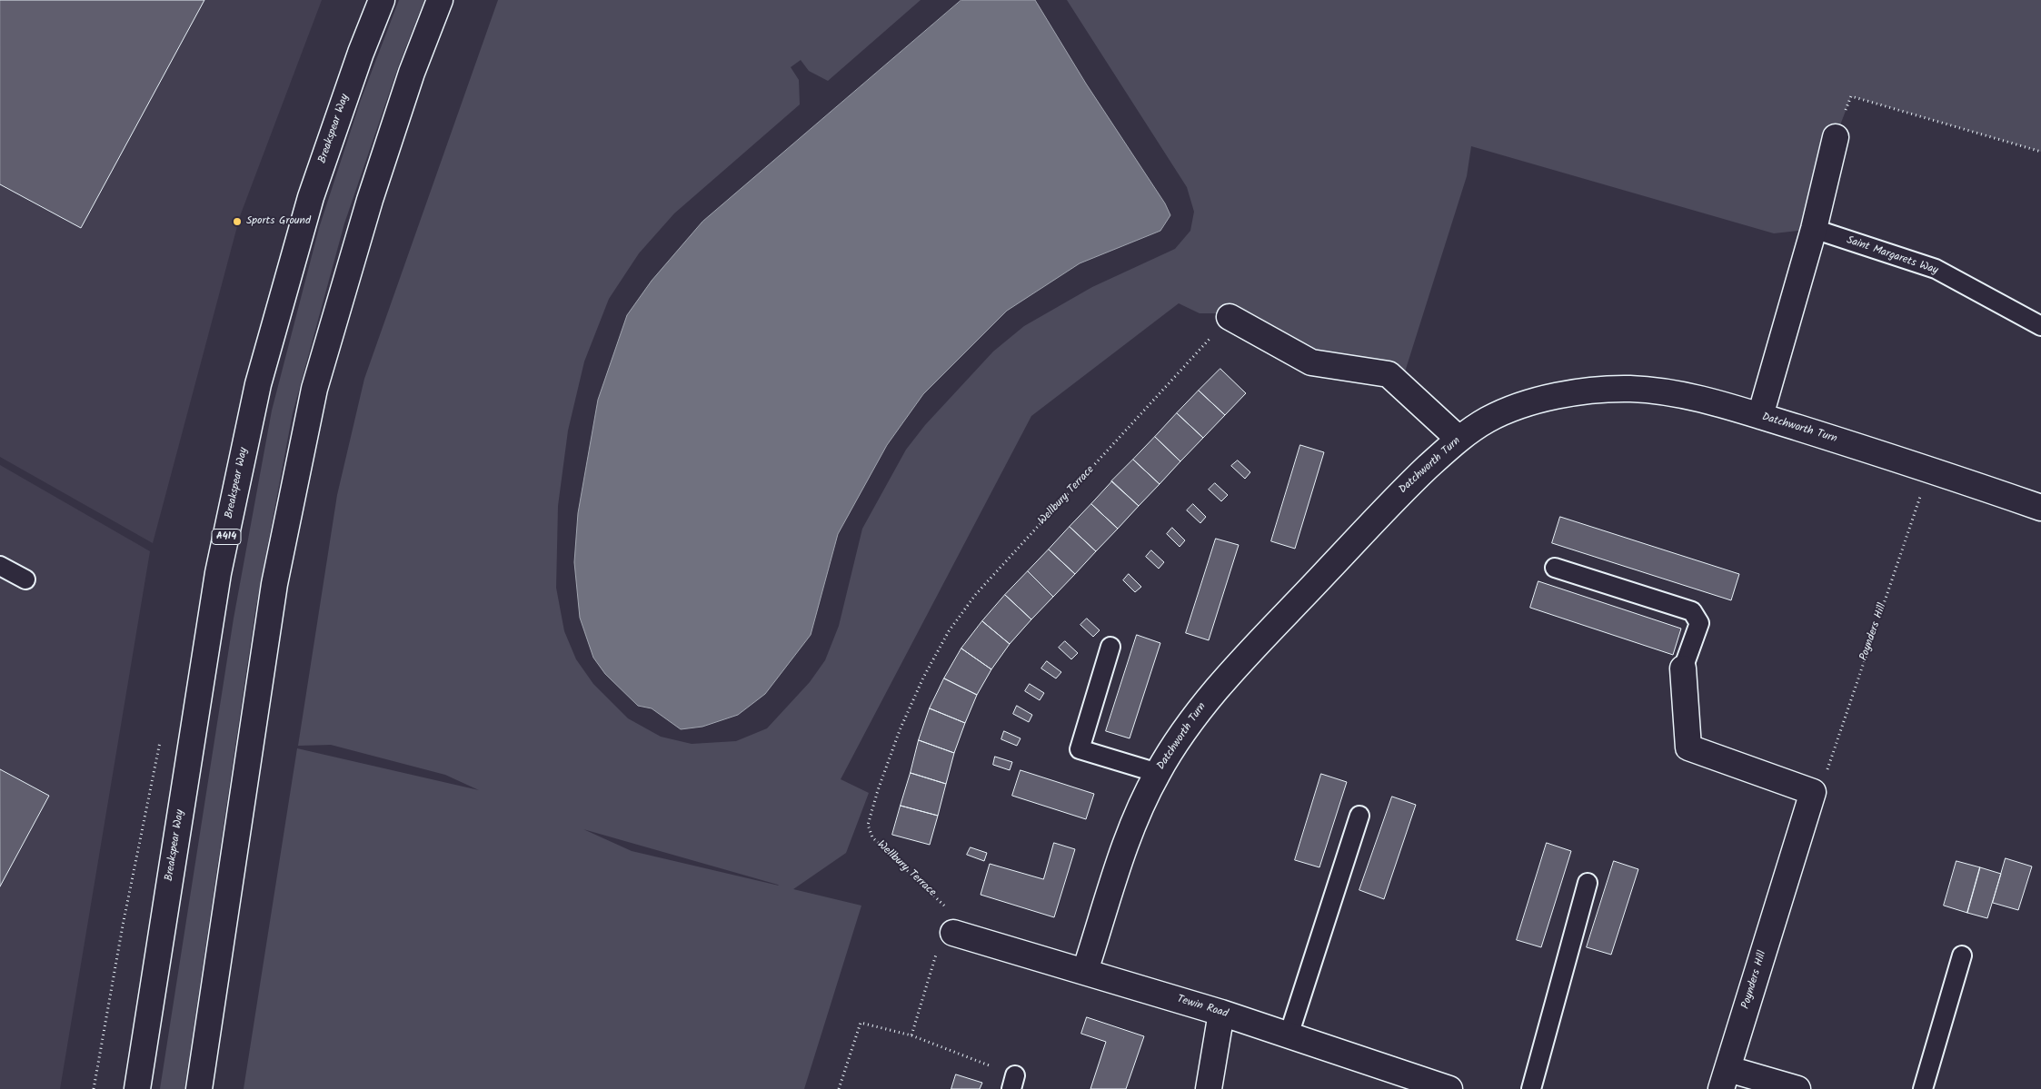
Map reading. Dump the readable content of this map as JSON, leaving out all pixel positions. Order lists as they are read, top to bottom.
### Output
{
  "streets": {
    "street": [
      "Breakspear Way",
      "Datchworth Turn",
      "A414",
      "Poynders Hill",
      "Tewin Road"
    ],
    "lane": ["Saint Margarets Way"],
    "path": ["Wellbury Terrace"]
  },
  "crossings": [
    ["Datchworth Turn", "Poynders Hill"],
    ["Datchworth Turn", "Tewin Road"],
    ["Wellbury Terrace", "Tewin Road"]
  ],
  "places": ["Sports Ground"]
}
